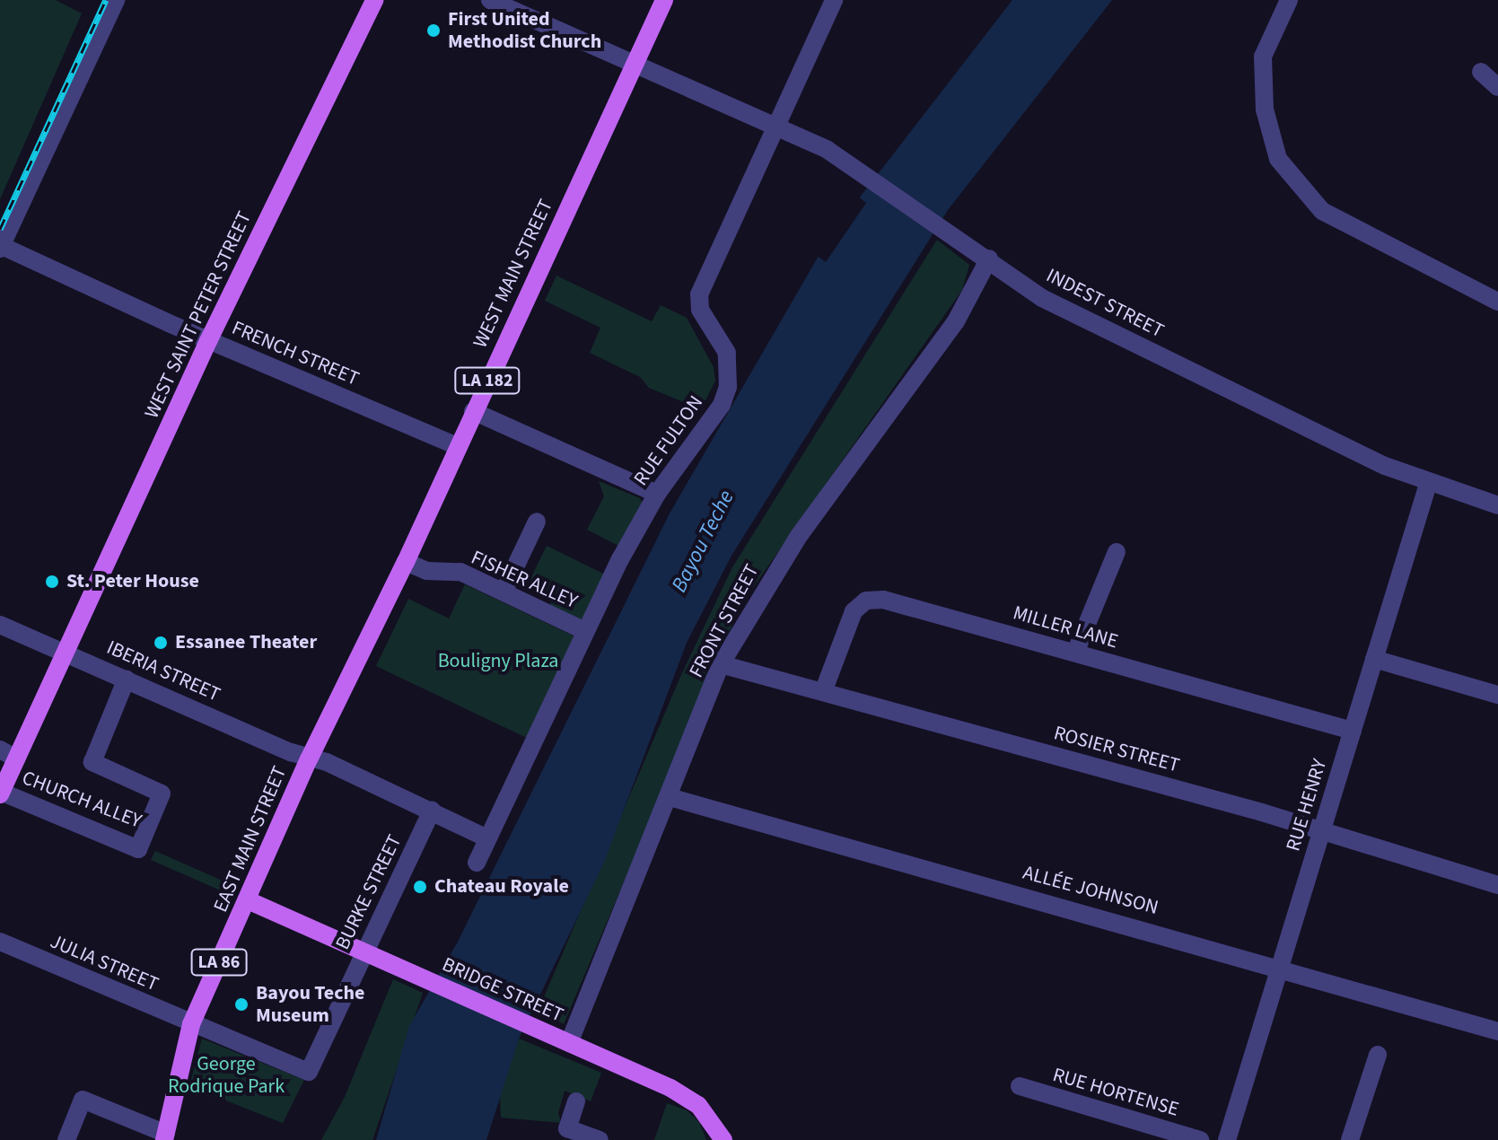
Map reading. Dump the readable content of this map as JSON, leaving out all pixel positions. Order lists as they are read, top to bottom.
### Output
{
  "streets": {
    "main road": [
      "WEST MAIN STREET",
      "WEST SAINT PETER STREET",
      "LA 182",
      "EAST MAIN STREET",
      "LA 86",
      "BRIDGE STREET"
    ],
    "street": [
      "INDEST STREET",
      "FRENCH STREET",
      "RUE FULTON",
      "FISHER ALLEY",
      "FRONT STREET",
      "MILLER LANE",
      "IBERIA STREET",
      "ROSIER STREET",
      "CHURCH ALLEY",
      "RUE HENRY",
      "ALLÉE JOHNSON",
      "BURKE STREET",
      "JULIA STREET",
      "RUE HORTENSE"
    ]
  },
  "crossings": [
    ["WEST MAIN STREET", "INDEST STREET"],
    ["WEST MAIN STREET", "FRENCH STREET"],
    ["WEST MAIN STREET", "FISHER ALLEY"],
    ["WEST MAIN STREET", "IBERIA STREET"],
    ["WEST MAIN STREET", "EAST MAIN STREET"],
    ["INDEST STREET", "RUE FULTON"],
    ["INDEST STREET", "FRONT STREET"],
    ["INDEST STREET", "RUE HENRY"],
    ["WEST SAINT PETER STREET", "FRENCH STREET"],
    ["WEST SAINT PETER STREET", "IBERIA STREET"],
    ["WEST SAINT PETER STREET", "CHURCH ALLEY"],
    ["RUE FULTON", "FISHER ALLEY"],
    ["RUE FULTON", "IBERIA STREET"],
    ["FRONT STREET", "ROSIER STREET"],
    ["FRONT STREET", "ALLÉE JOHNSON"],
    ["FRONT STREET", "BRIDGE STREET"],
    ["MILLER LANE", "ROSIER STREET"],
    ["MILLER LANE", "RUE HENRY"],
    ["IBERIA STREET", "CHURCH ALLEY"],
    ["IBERIA STREET", "EAST MAIN STREET"],
    ["IBERIA STREET", "BURKE STREET"],
    ["ROSIER STREET", "RUE HENRY"],
    ["RUE HENRY", "ALLÉE JOHNSON"],
    ["EAST MAIN STREET", "JULIA STREET"],
    ["EAST MAIN STREET", "BRIDGE STREET"],
    ["BURKE STREET", "JULIA STREET"],
    ["BURKE STREET", "BRIDGE STREET"]
  ],
  "water": ["Bayou Teche"],
  "parks": ["Bouligny Plaza", "George Rodrique Park"],
  "places": [
    "First United Methodist Church",
    "St. Peter House",
    "Essanee Theater",
    "Chateau Royale",
    "Bayou Teche Museum"
  ]
}
